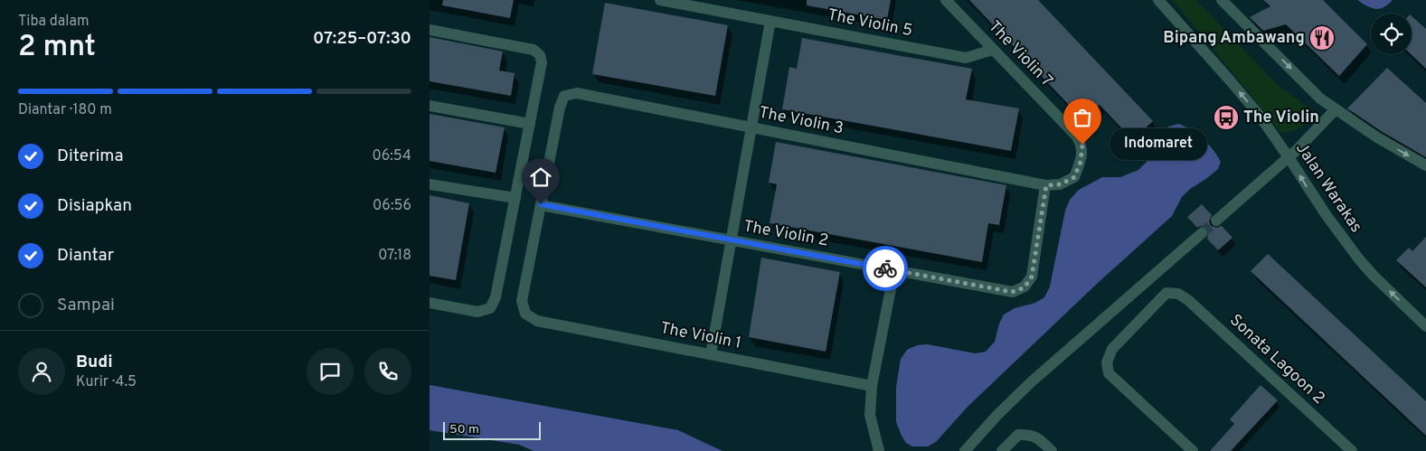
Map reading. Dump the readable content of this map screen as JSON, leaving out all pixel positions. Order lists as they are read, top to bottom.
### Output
{
  "streets": {
    "street": [
      "The Violin 5",
      "The Violin 7",
      "The Violin 3",
      "Jalan Warakas",
      "The Violin 2",
      "The Violin 1",
      "Sonata Lagoon 2"
    ]
  },
  "crossings": [
    ["The Violin 5", "The Violin 7"],
    ["The Violin 7", "The Violin 3"],
    ["The Violin 7", "The Violin 2"],
    ["The Violin 3", "The Violin 2"],
    ["The Violin 3", "The Violin 1"],
    ["The Violin 2", "The Violin 1"]
  ],
  "places": {
    "restaurant": ["Bipang Ambawang"],
    "bus stop": ["The Violin"],
    "other": ["Indomaret"]
  },
  "scale_bar": "50 m",
  "page": {
    "heading": ["2 mnt", "Tiba dalam", "07:25–07:30"],
    "panel": ["Budi", "Kurir · 4.5"],
    "bar": "Diantar · 180 m",
    "bubble": "Indomaret",
    "list": [
      ["Diterima", "06:54"],
      ["Disiapkan", "06:56"],
      ["Diantar", "07:18"],
      "Sampai"
    ],
    "scale": "50 m"
  }
}
